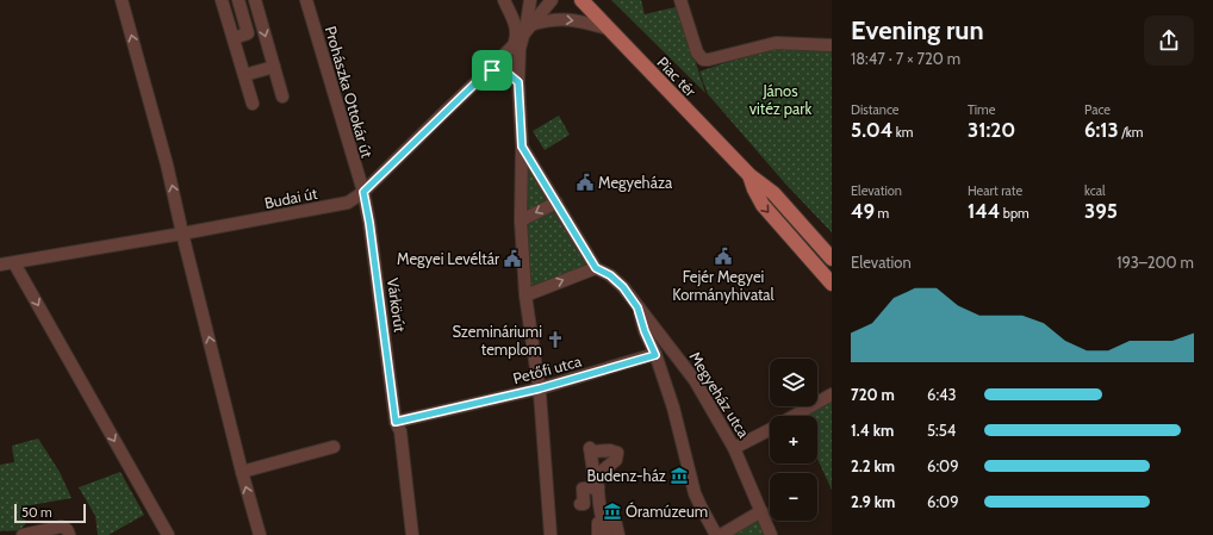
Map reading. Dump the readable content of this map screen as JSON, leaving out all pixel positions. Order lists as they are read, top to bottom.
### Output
{
  "streets": {
    "main road": ["Piac tér"],
    "street": [
      "Prohászka Ottokár út",
      "Budai út",
      "Várkörút",
      "Petőfi utca",
      "Megyeház utca"
    ]
  },
  "crossings": [
    ["Prohászka Ottokár út", "Budai út"],
    ["Prohászka Ottokár út", "Várkörút"],
    ["Budai út", "Várkörút"],
    ["Várkörút", "Petőfi utca"]
  ],
  "parks": ["János vitéz park"],
  "places": {
    "public building": ["Megyeháza", "Fejér Megyei Kormányhivatal", "Megyei Levéltár"],
    "church": ["Szemináriumi templom"],
    "museum": ["Budenz-ház", "Óramúzeum"]
  },
  "scale_bar": "50 m",
  "page": {
    "heading": ["Evening run", "18:47 · 7 × 720 m"],
    "stats": [
      ["Distance", "5.04 km"],
      ["Time", "31:20"],
      ["Pace", "6:13 /km"],
      ["Elevation", "49 m"],
      ["Heart rate", "144 bpm"],
      ["kcal", "395"]
    ],
    "chart": ["Elevation", "193–200 m"],
    "map_buttons": ["+", "−"],
    "list": [
      {
        "name": "720 m",
        "note": "6:43"
      },
      {
        "name": "1.4 km",
        "note": "5:54"
      },
      {
        "name": "2.2 km",
        "note": "6:09"
      },
      {
        "name": "2.9 km",
        "note": "6:09"
      }
    ],
    "scale": "50 m"
  }
}
